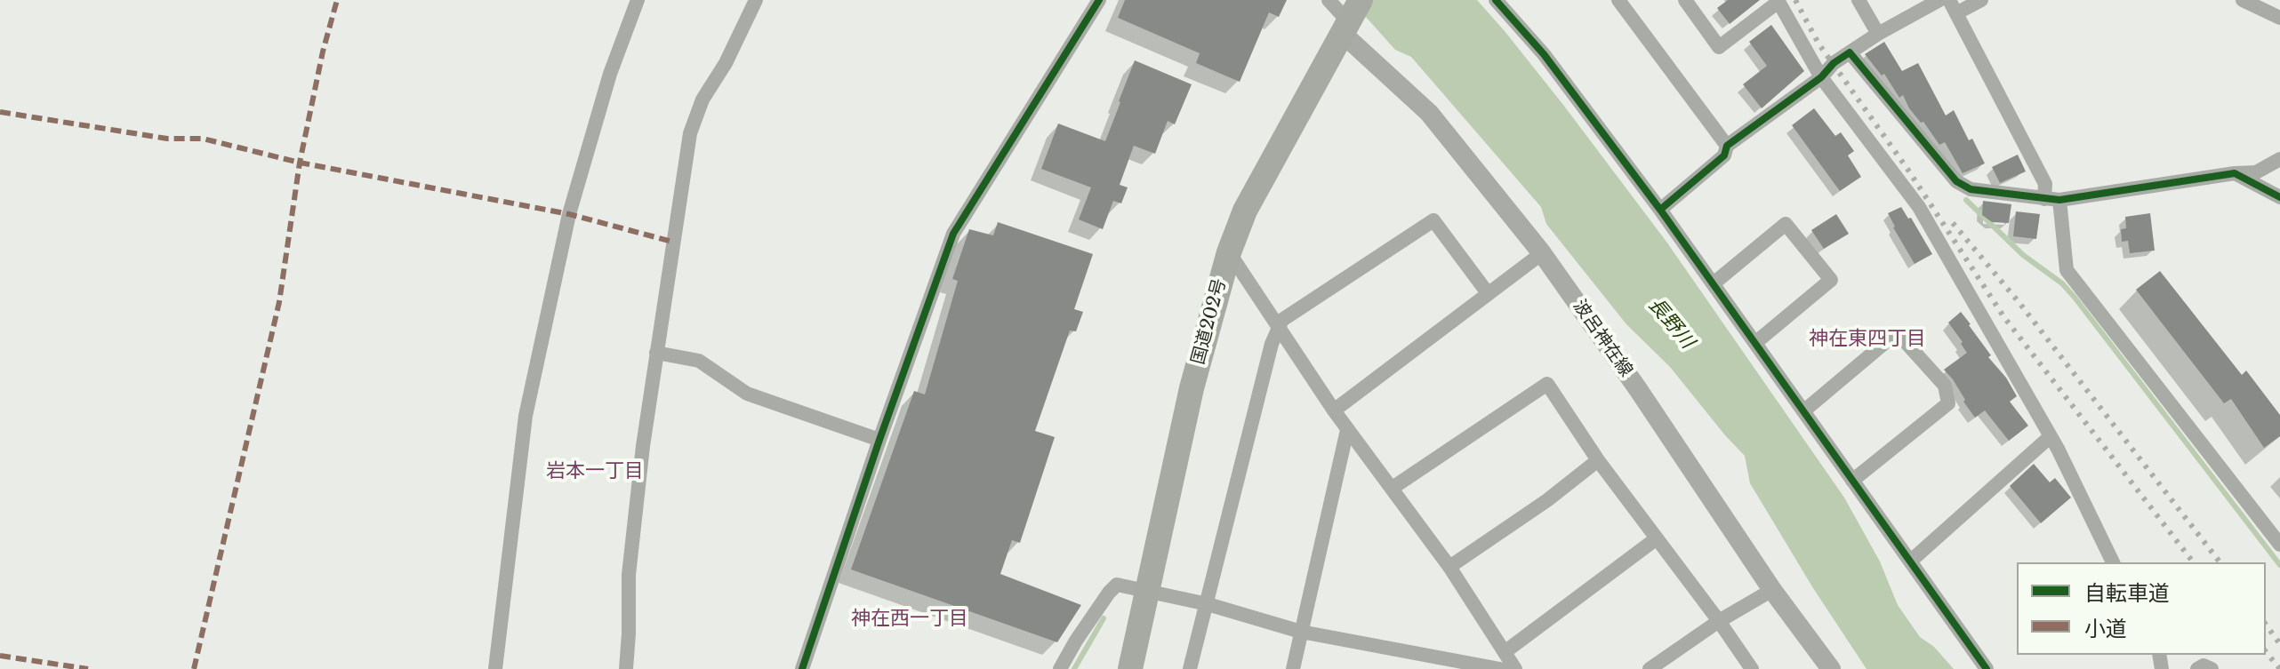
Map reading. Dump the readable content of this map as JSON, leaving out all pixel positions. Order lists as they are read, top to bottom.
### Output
{
  "streets": {
    "highway": ["国道202号"],
    "main road": ["波呂神在線"]
  },
  "crossings": [
    ["国道202号", "波呂神在線"]
  ],
  "districts": ["神在東四丁目", "岩本一丁目", "神在西一丁目"],
  "water": ["長野川"],
  "legend": ["自転車道", "小道"]
}
